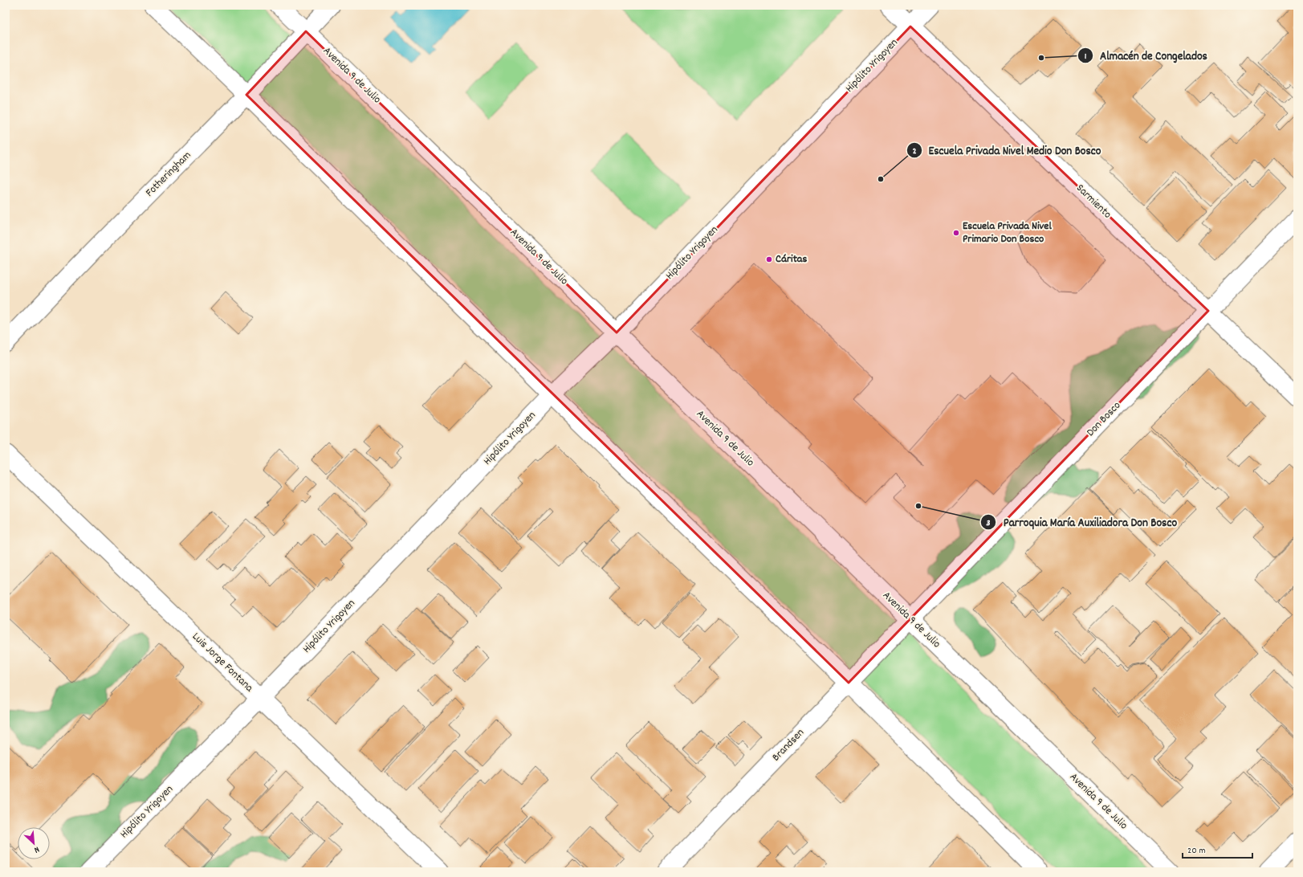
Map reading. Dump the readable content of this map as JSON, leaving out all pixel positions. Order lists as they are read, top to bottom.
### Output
{
  "streets": {
    "street": [
      "Hipólito Yrigoyen",
      "Avenida 9 de Julio",
      "Fotheringham",
      "Sarmiento",
      "Don Bosco",
      "Luis Jorge Fontana",
      "Brandsen"
    ]
  },
  "crossings": [
    ["Hipólito Yrigoyen", "Avenida 9 de Julio"],
    ["Hipólito Yrigoyen", "Sarmiento"],
    ["Hipólito Yrigoyen", "Luis Jorge Fontana"],
    ["Avenida 9 de Julio", "Fotheringham"],
    ["Avenida 9 de Julio", "Don Bosco"],
    ["Avenida 9 de Julio", "Brandsen"],
    ["Sarmiento", "Don Bosco"],
    ["Don Bosco", "Brandsen"]
  ],
  "places": [
    "Almacén de Congelados",
    "Escuela Privada Nivel Medio Don Bosco",
    "Escuela Privada Nivel Primario Don Bosco",
    "Cáritas",
    "Parroquia María Auxiliadora Don Bosco"
  ],
  "scale_bar": "20 m",
  "north": "bottom right"
}
